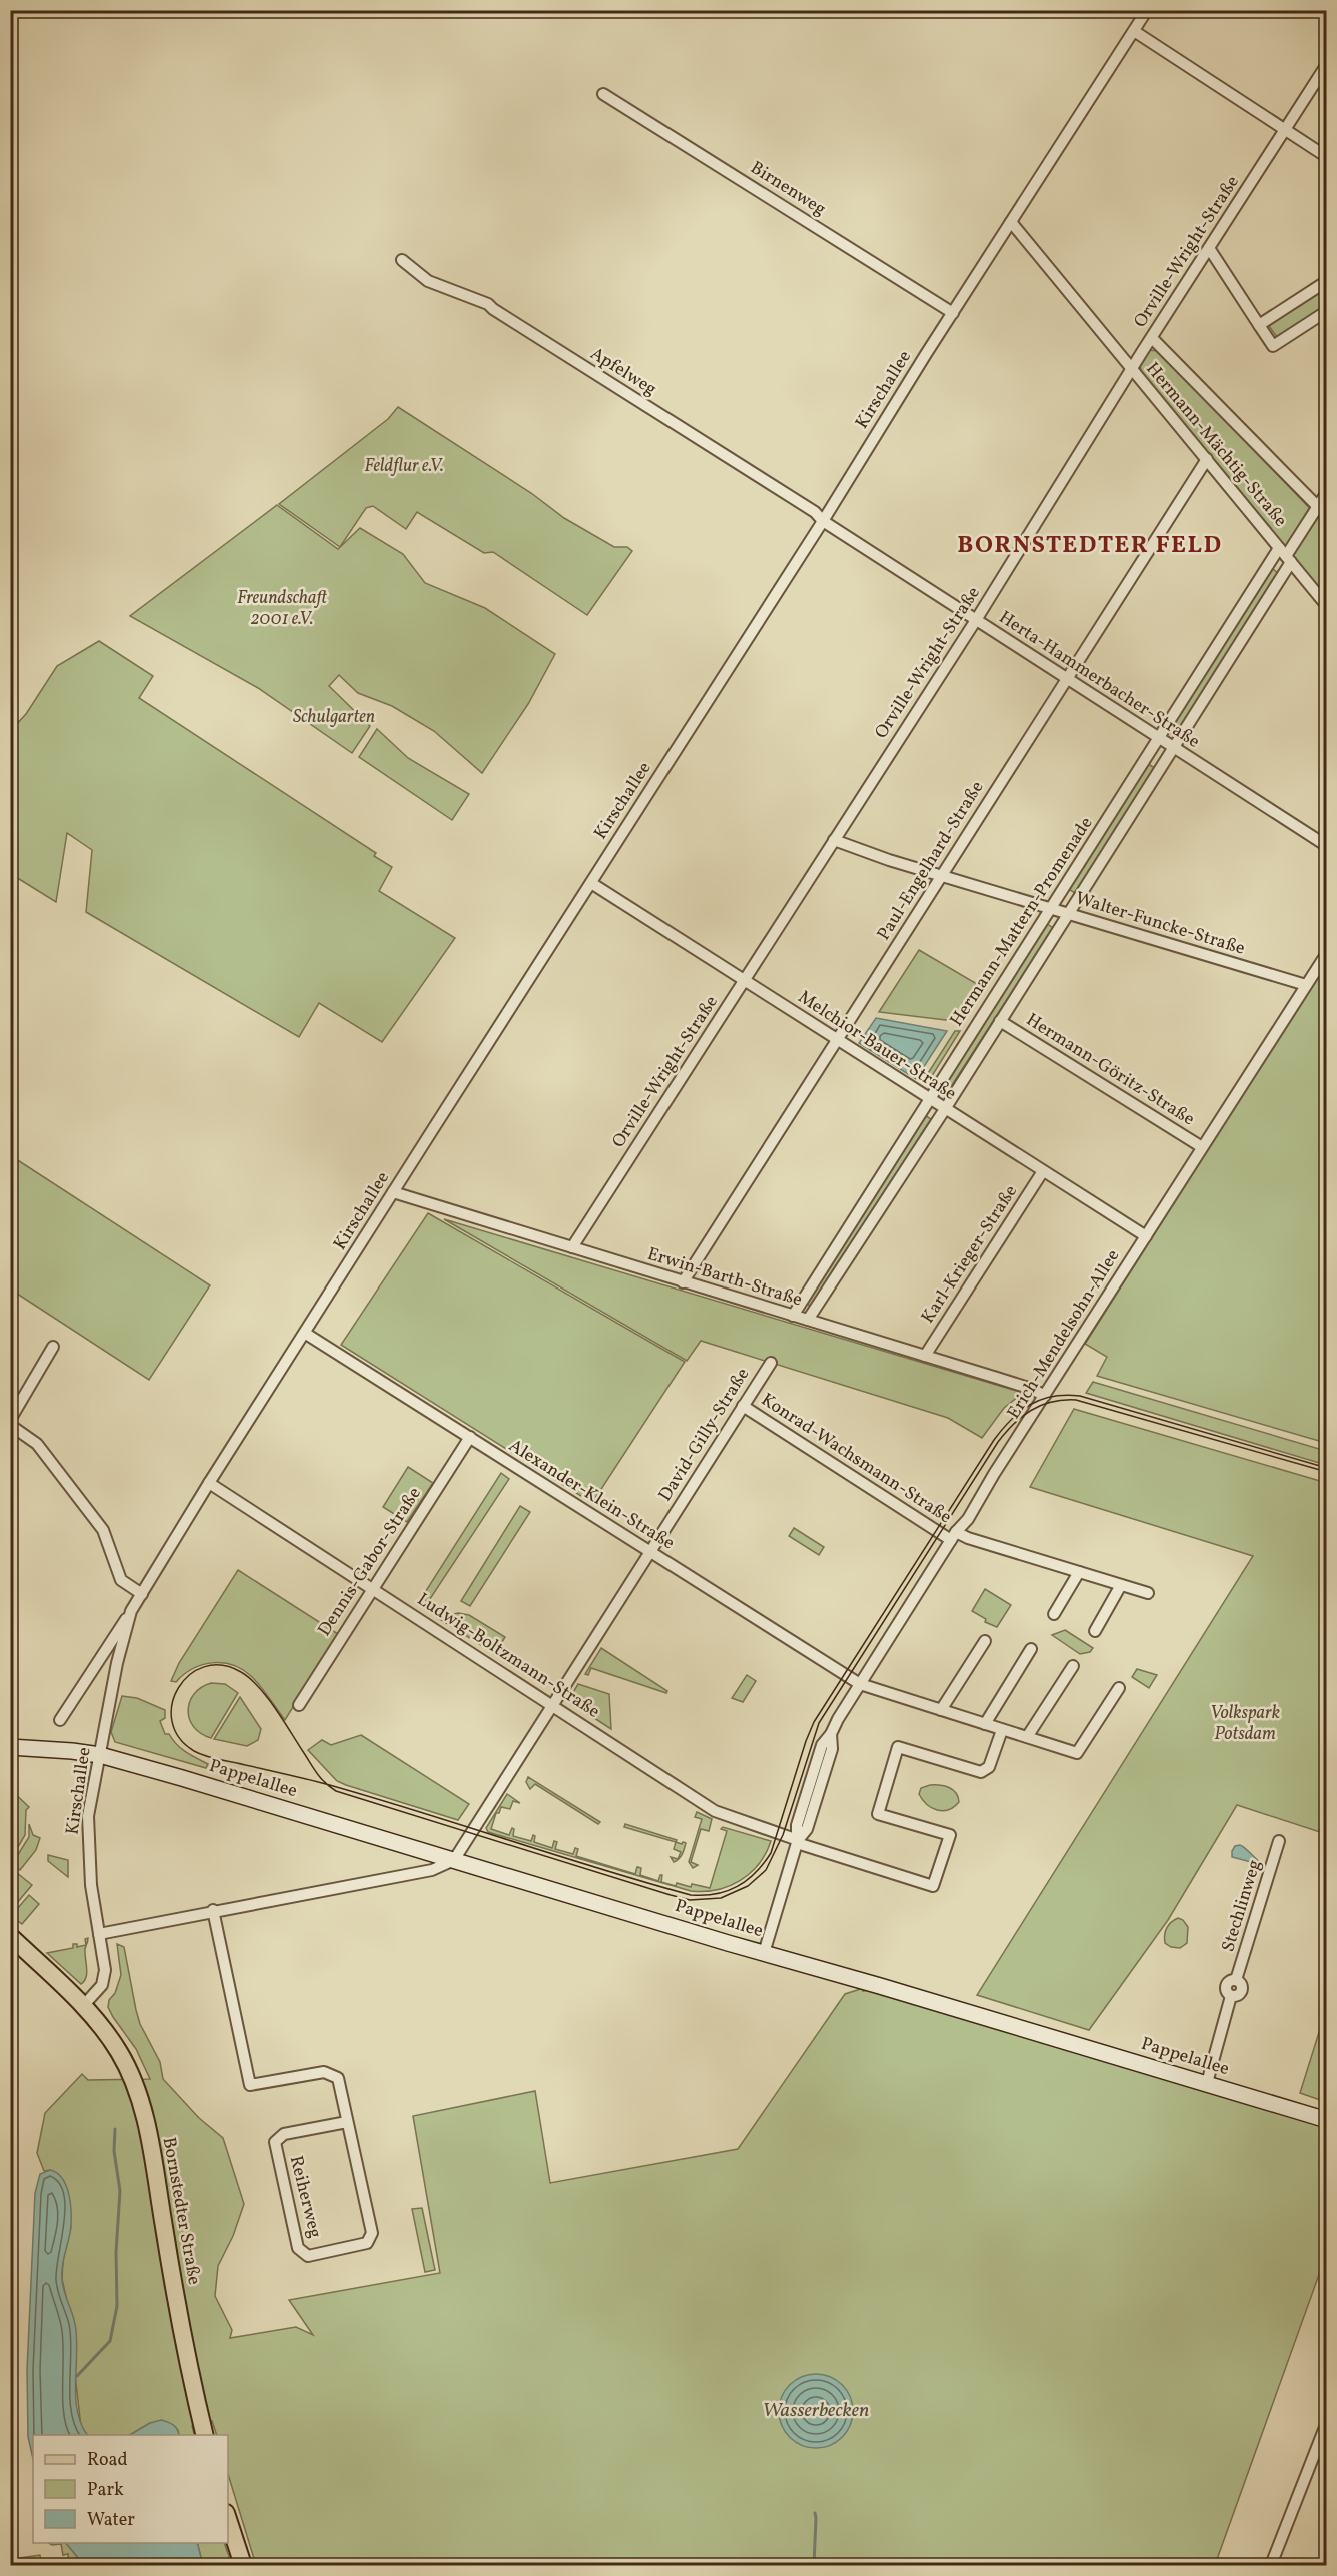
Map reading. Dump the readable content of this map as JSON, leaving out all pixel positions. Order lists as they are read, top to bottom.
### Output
{
  "streets": {
    "main road": ["Bornstedter Straße"],
    "street": [
      "Birnenweg",
      "Orville-Wright-Straße",
      "Apfelweg",
      "Kirschallee",
      "Hermann-Mächtig-Straße",
      "Herta-Hammerbacher-Straße",
      "Paul-Engelhard-Straße",
      "Hermann-Mattern-Promenade",
      "Walter-Funcke-Straße",
      "Melchior-Bauer-Straße",
      "Hermann-Göritz-Straße",
      "Karl-Krieger-Straße",
      "Erwin-Barth-Straße",
      "Erich-Mendelsohn-Allee",
      "David-Gilly-Straße",
      "Konrad-Wachsmann-Straße",
      "Alexander-Klein-Straße",
      "Dennis-Gabor-Straße",
      "Ludwig-Boltzmann-Straße",
      "Pappelallee",
      "Stechlinweg",
      "Reiherweg"
    ]
  },
  "crossings": [
    ["Birnenweg", "Kirschallee"],
    ["Orville-Wright-Straße", "Hermann-Mächtig-Straße"],
    ["Orville-Wright-Straße", "Herta-Hammerbacher-Straße"],
    ["Orville-Wright-Straße", "Walter-Funcke-Straße"],
    ["Orville-Wright-Straße", "Melchior-Bauer-Straße"],
    ["Orville-Wright-Straße", "Erwin-Barth-Straße"],
    ["Apfelweg", "Kirschallee"],
    ["Apfelweg", "Herta-Hammerbacher-Straße"],
    ["Kirschallee", "Hermann-Mächtig-Straße"],
    ["Kirschallee", "Herta-Hammerbacher-Straße"],
    ["Kirschallee", "Melchior-Bauer-Straße"],
    ["Kirschallee", "Erwin-Barth-Straße"],
    ["Kirschallee", "Alexander-Klein-Straße"],
    ["Kirschallee", "Ludwig-Boltzmann-Straße"],
    ["Kirschallee", "Pappelallee"],
    ["Kirschallee", "Bornstedter Straße"],
    ["Hermann-Mächtig-Straße", "Paul-Engelhard-Straße"],
    ["Hermann-Mächtig-Straße", "Hermann-Mattern-Promenade"],
    ["Herta-Hammerbacher-Straße", "Paul-Engelhard-Straße"],
    ["Herta-Hammerbacher-Straße", "Hermann-Mattern-Promenade"],
    ["Paul-Engelhard-Straße", "Walter-Funcke-Straße"],
    ["Paul-Engelhard-Straße", "Melchior-Bauer-Straße"],
    ["Paul-Engelhard-Straße", "Erwin-Barth-Straße"],
    ["Hermann-Mattern-Promenade", "Walter-Funcke-Straße"],
    ["Hermann-Mattern-Promenade", "Melchior-Bauer-Straße"],
    ["Hermann-Mattern-Promenade", "Hermann-Göritz-Straße"],
    ["Hermann-Mattern-Promenade", "Erwin-Barth-Straße"],
    ["Walter-Funcke-Straße", "Erich-Mendelsohn-Allee"],
    ["Melchior-Bauer-Straße", "Karl-Krieger-Straße"],
    ["Melchior-Bauer-Straße", "Erich-Mendelsohn-Allee"],
    ["Hermann-Göritz-Straße", "Erich-Mendelsohn-Allee"],
    ["Karl-Krieger-Straße", "Erwin-Barth-Straße"],
    ["Erwin-Barth-Straße", "Erich-Mendelsohn-Allee"],
    ["Erich-Mendelsohn-Allee", "Konrad-Wachsmann-Straße"],
    ["Erich-Mendelsohn-Allee", "Alexander-Klein-Straße"],
    ["Erich-Mendelsohn-Allee", "Ludwig-Boltzmann-Straße"],
    ["Erich-Mendelsohn-Allee", "Pappelallee"],
    ["David-Gilly-Straße", "Konrad-Wachsmann-Straße"],
    ["David-Gilly-Straße", "Alexander-Klein-Straße"],
    ["David-Gilly-Straße", "Ludwig-Boltzmann-Straße"],
    ["David-Gilly-Straße", "Pappelallee"],
    ["Alexander-Klein-Straße", "Dennis-Gabor-Straße"],
    ["Alexander-Klein-Straße", "Ludwig-Boltzmann-Straße"],
    ["Dennis-Gabor-Straße", "Ludwig-Boltzmann-Straße"],
    ["Pappelallee", "Stechlinweg"]
  ],
  "districts": ["BORNSTEDTER FELD"],
  "water": ["Wasserbecken"],
  "parks": [
    "Feldflur e.V.",
    "Freundschaft 2001 e.V.",
    "Schulgarten",
    "Volkspark Potsdam"
  ],
  "legend": ["Road", "Park", "Water"]
}
